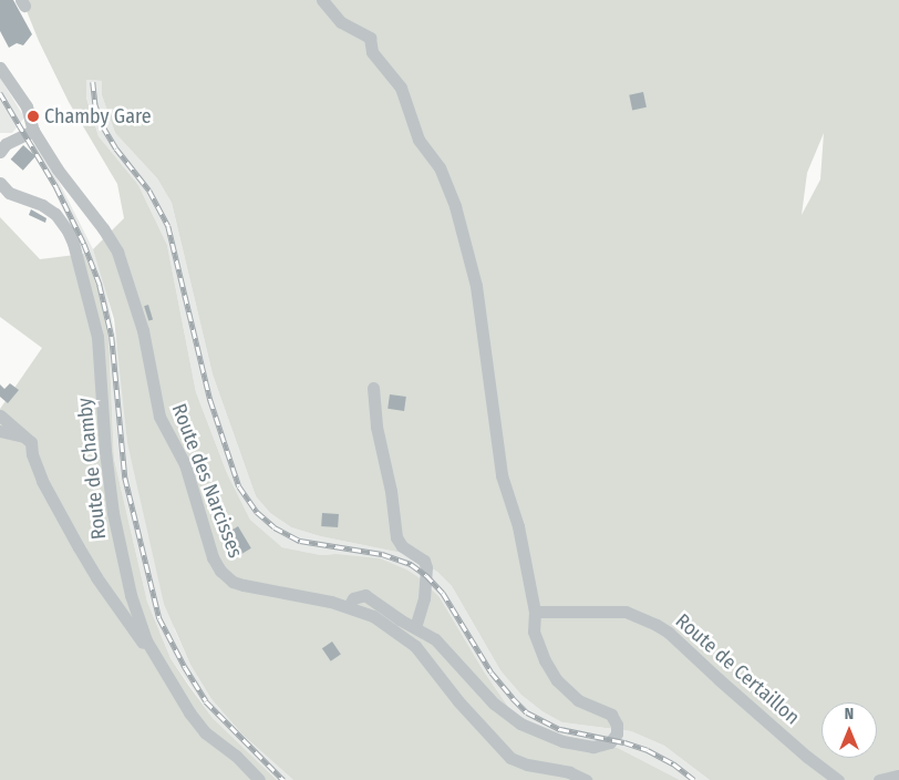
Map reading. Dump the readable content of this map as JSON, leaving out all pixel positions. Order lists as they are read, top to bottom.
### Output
{
  "streets": {
    "street": ["Route de Chamby", "Route des Narcisses", "Route de Certaillon"]
  },
  "places": ["Chamby Gare"],
  "north": "top"
}
